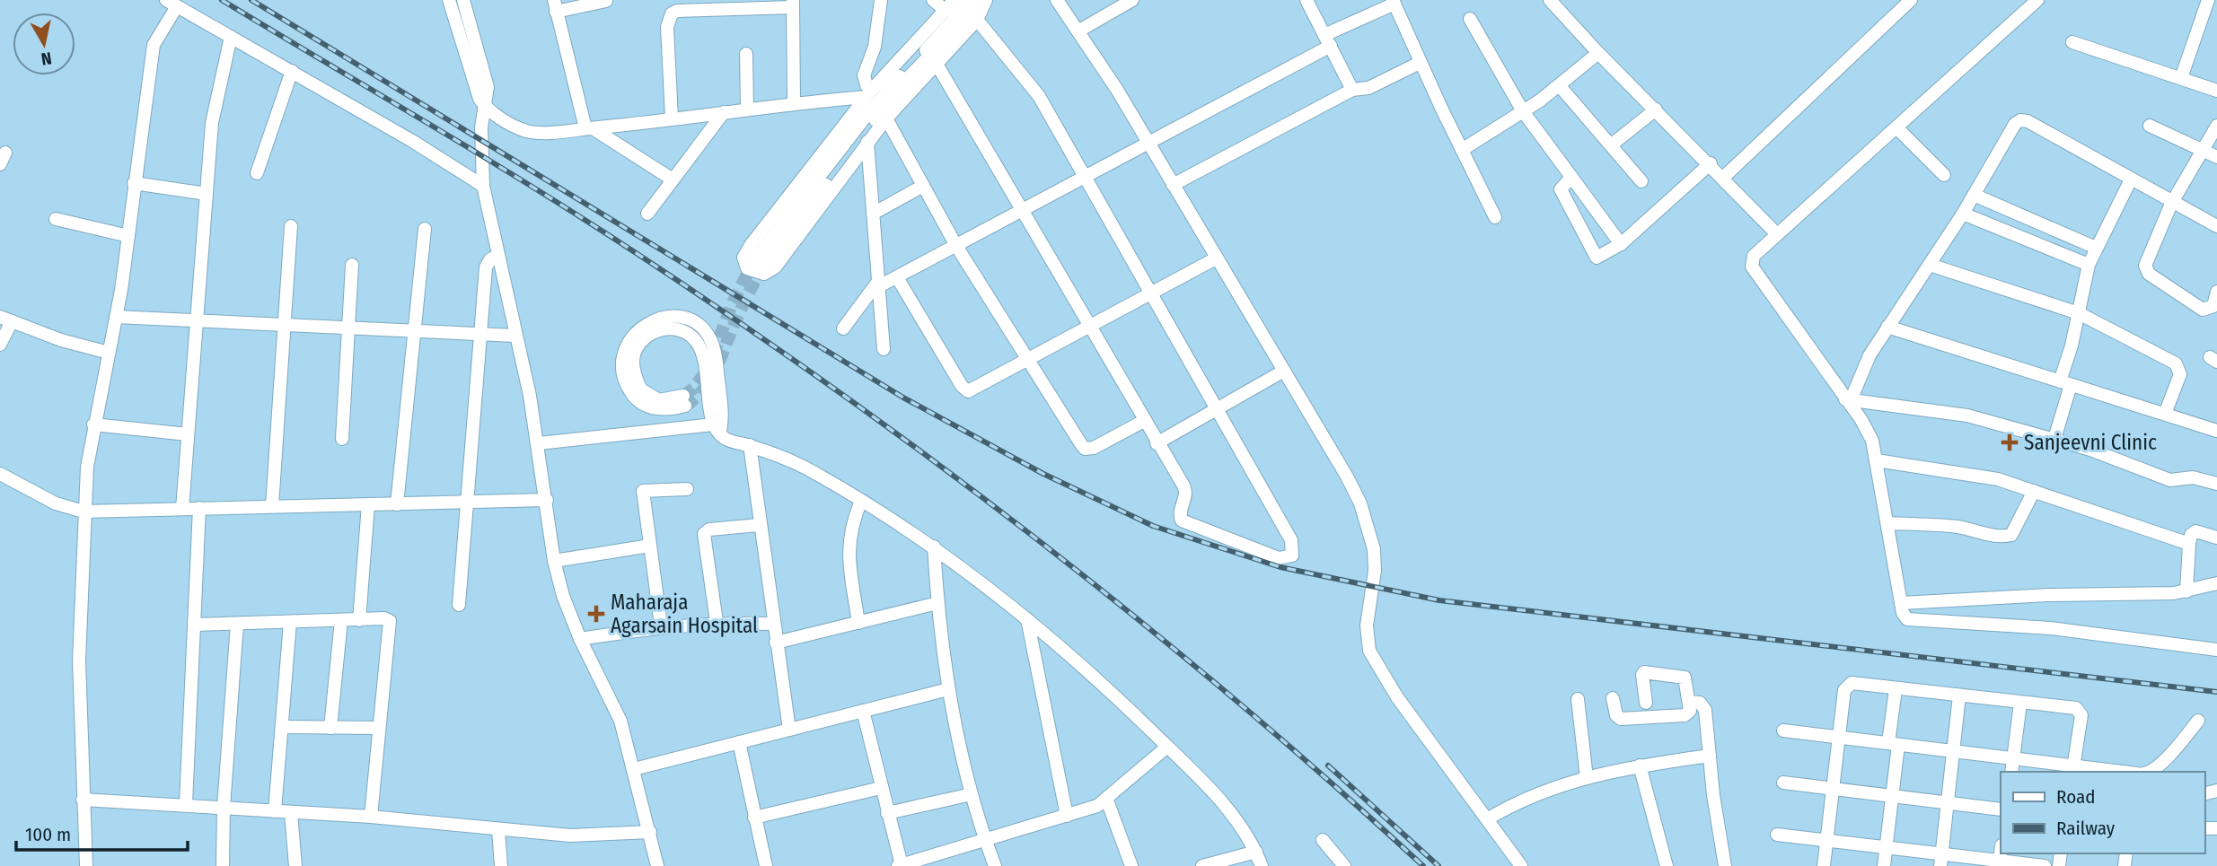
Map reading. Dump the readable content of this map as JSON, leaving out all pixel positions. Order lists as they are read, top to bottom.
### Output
{
  "places": {
    "health": ["Sanjeevni Clinic", "Maharaja Agarsain Hospital"]
  },
  "legend": ["Road", "Railway"],
  "scale_bar": "100 m",
  "north": "bottom"
}
